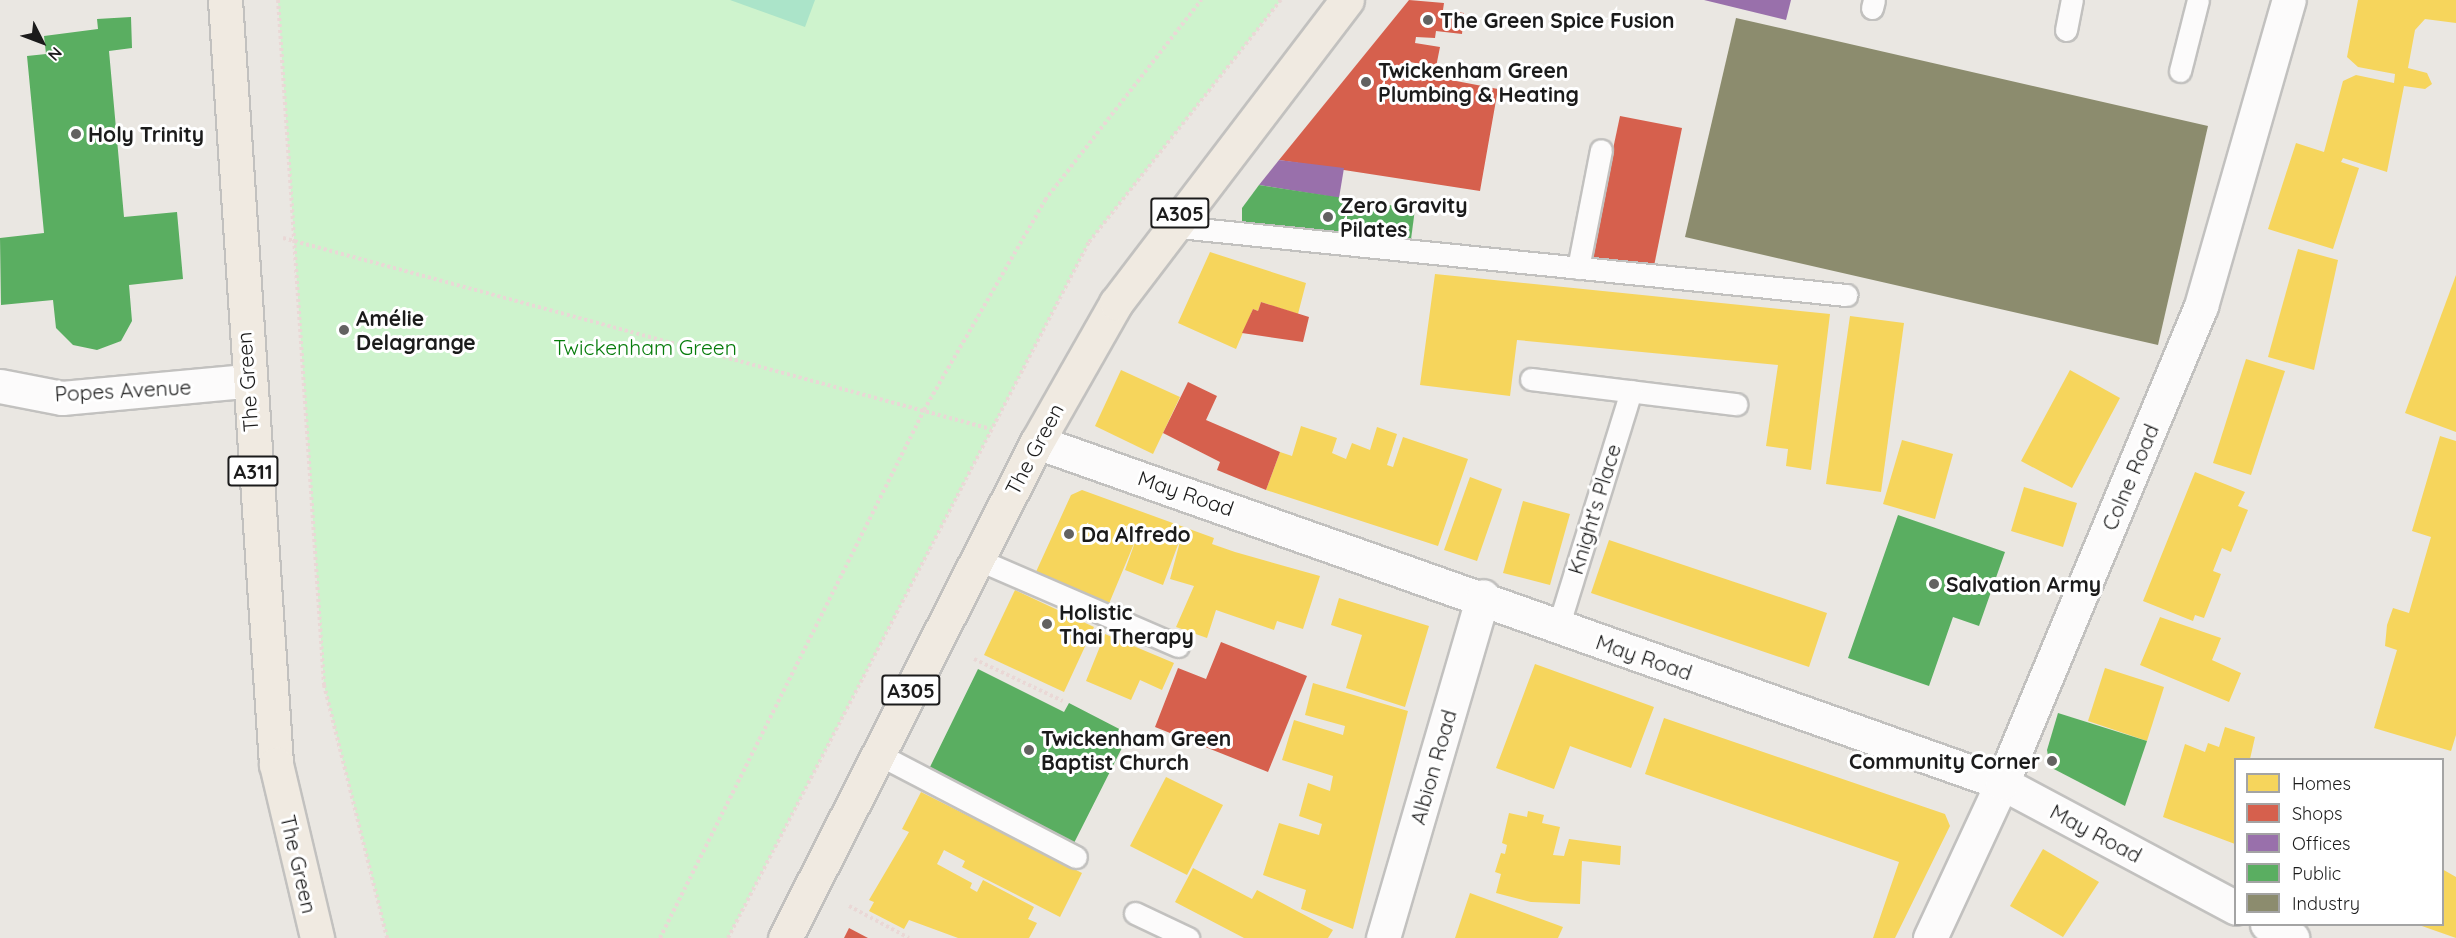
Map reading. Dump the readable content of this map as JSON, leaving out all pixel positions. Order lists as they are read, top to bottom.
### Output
{
  "streets": {
    "main road": ["A305", "The Green", "A311"],
    "street": [
      "Popes Avenue",
      "Colne Road",
      "May Road",
      "Albion Road"
    ],
    "lane": ["Knight's Place"]
  },
  "crossings": [
    ["The Green", "Popes Avenue"],
    ["The Green", "May Road"],
    ["Colne Road", "May Road"],
    ["May Road", "Knight's Place"],
    ["May Road", "Albion Road"]
  ],
  "parks": ["Twickenham Green"],
  "places": [
    "The Green Spice Fusion",
    "Twickenham Green Plumbing & Heating",
    "Holy Trinity",
    "Zero Gravity Pilates",
    "Amélie Delagrange",
    "Da Alfredo",
    "Salvation Army",
    "Holistic Thai Therapy",
    "Twickenham Green Baptist Church",
    "Community Corner"
  ],
  "legend": [
    "Homes",
    "Shops",
    "Offices",
    "Public",
    "Industry"
  ],
  "north": "bottom right"
}
